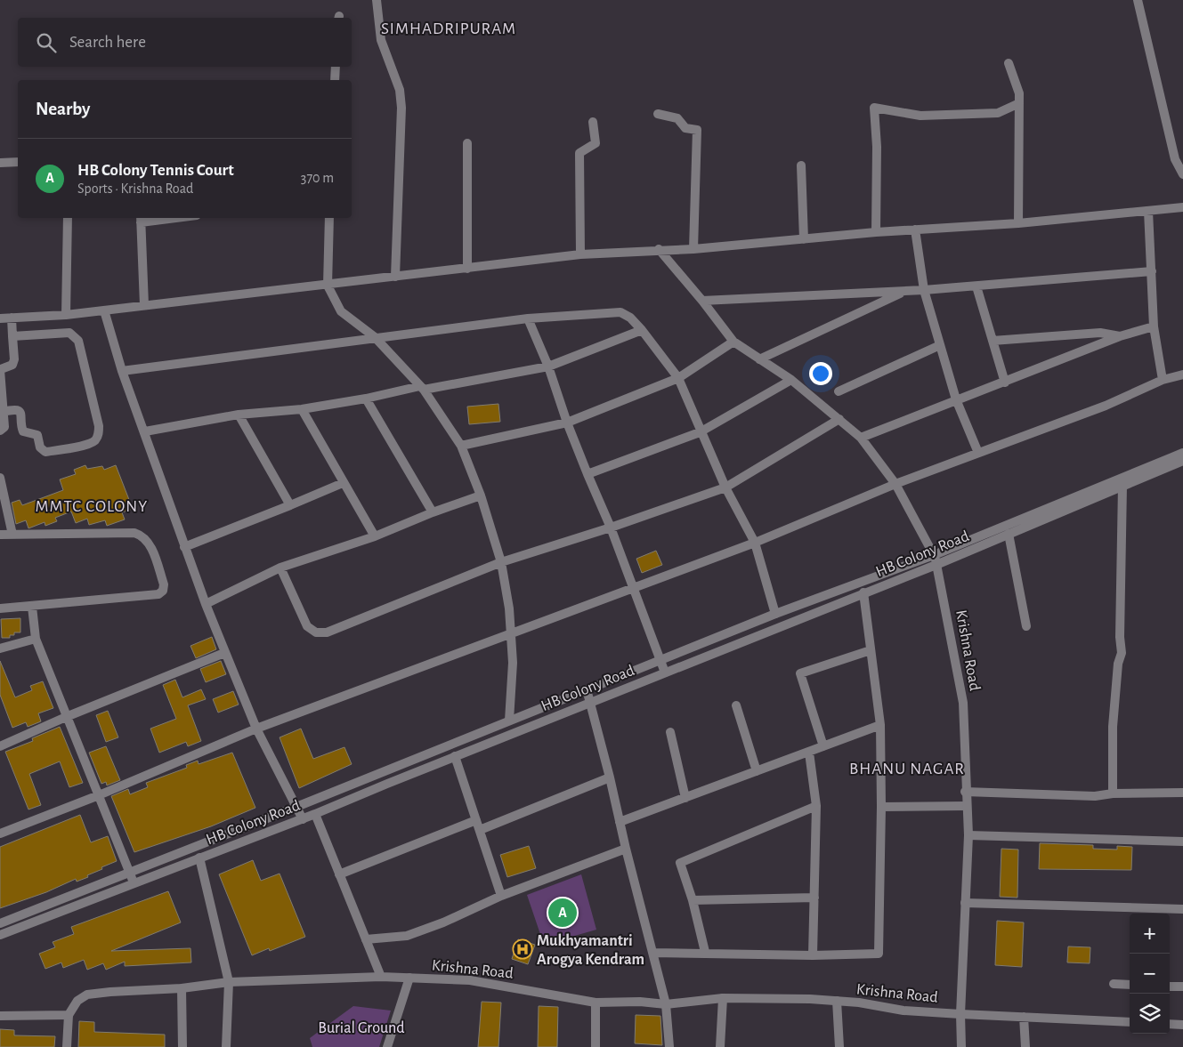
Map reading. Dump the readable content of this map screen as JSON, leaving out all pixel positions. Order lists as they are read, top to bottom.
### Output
{
  "streets": {
    "street": ["HB Colony Road", "Krishna Road"]
  },
  "crossings": [
    ["HB Colony Road", "Krishna Road"]
  ],
  "districts": ["SIMHADRIPURAM", "MMTC COLONY", "BHANU NAGAR"],
  "parks": ["Burial Ground"],
  "places": {
    "hospital": ["Mukhyamantri Arogya Kendram"]
  },
  "page": {
    "search": "Search here",
    "heading": "Nearby",
    "list": [
      {
        "mark": "A",
        "name": "HB Colony Tennis Court",
        "note": "Sports · Krishna Road",
        "value": "370 m"
      }
    ],
    "pins": "A",
    "map_buttons": ["+", "−"]
  }
}
